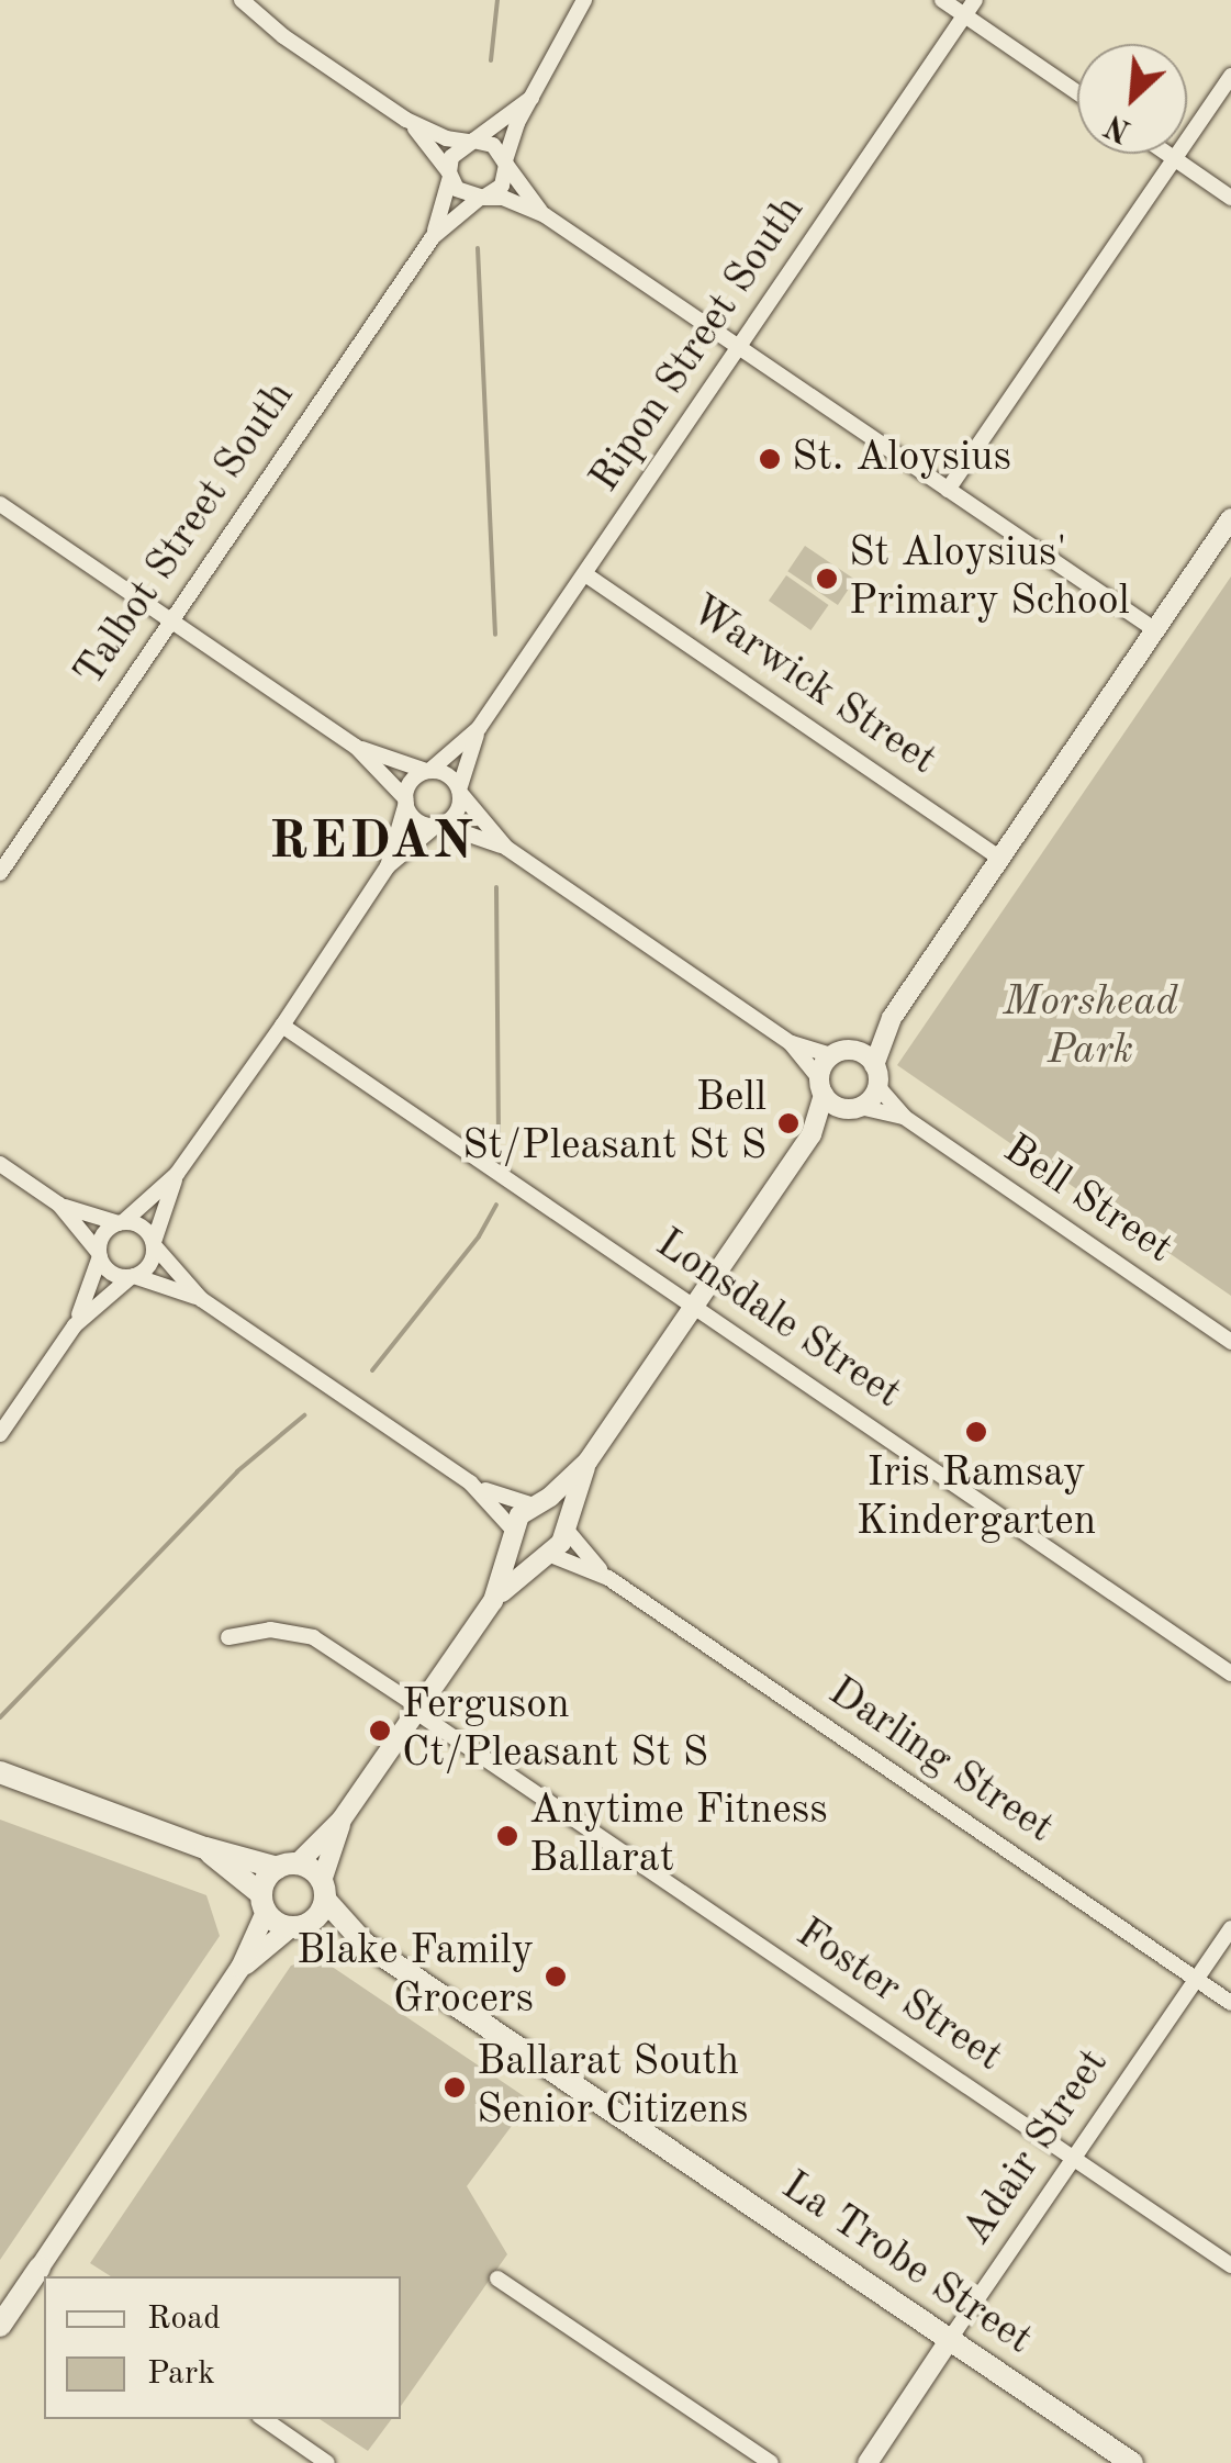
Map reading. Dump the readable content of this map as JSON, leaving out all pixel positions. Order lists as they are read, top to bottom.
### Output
{
  "streets": {
    "main road": ["La Trobe Street"],
    "street": [
      "Ripon Street South",
      "Talbot Street South",
      "Warwick Street",
      "Bell Street",
      "Lonsdale Street",
      "Darling Street",
      "Foster Street",
      "Adair Street"
    ]
  },
  "crossings": [
    ["Ripon Street South", "Warwick Street"],
    ["Darling Street", "Adair Street"],
    ["Foster Street", "Adair Street"],
    ["Adair Street", "La Trobe Street"]
  ],
  "districts": ["REDAN"],
  "parks": ["Morshead Park"],
  "places": [
    "St. Aloysius",
    "St Aloysius' Primary School",
    "Bell St/Pleasant St S",
    "Iris Ramsay Kindergarten",
    "Ferguson Ct/Pleasant St S",
    "Anytime Fitness Ballarat",
    "Blake Family Grocers",
    "Ballarat South Senior Citizens"
  ],
  "legend": ["Road", "Park"],
  "north": "bottom left"
}
